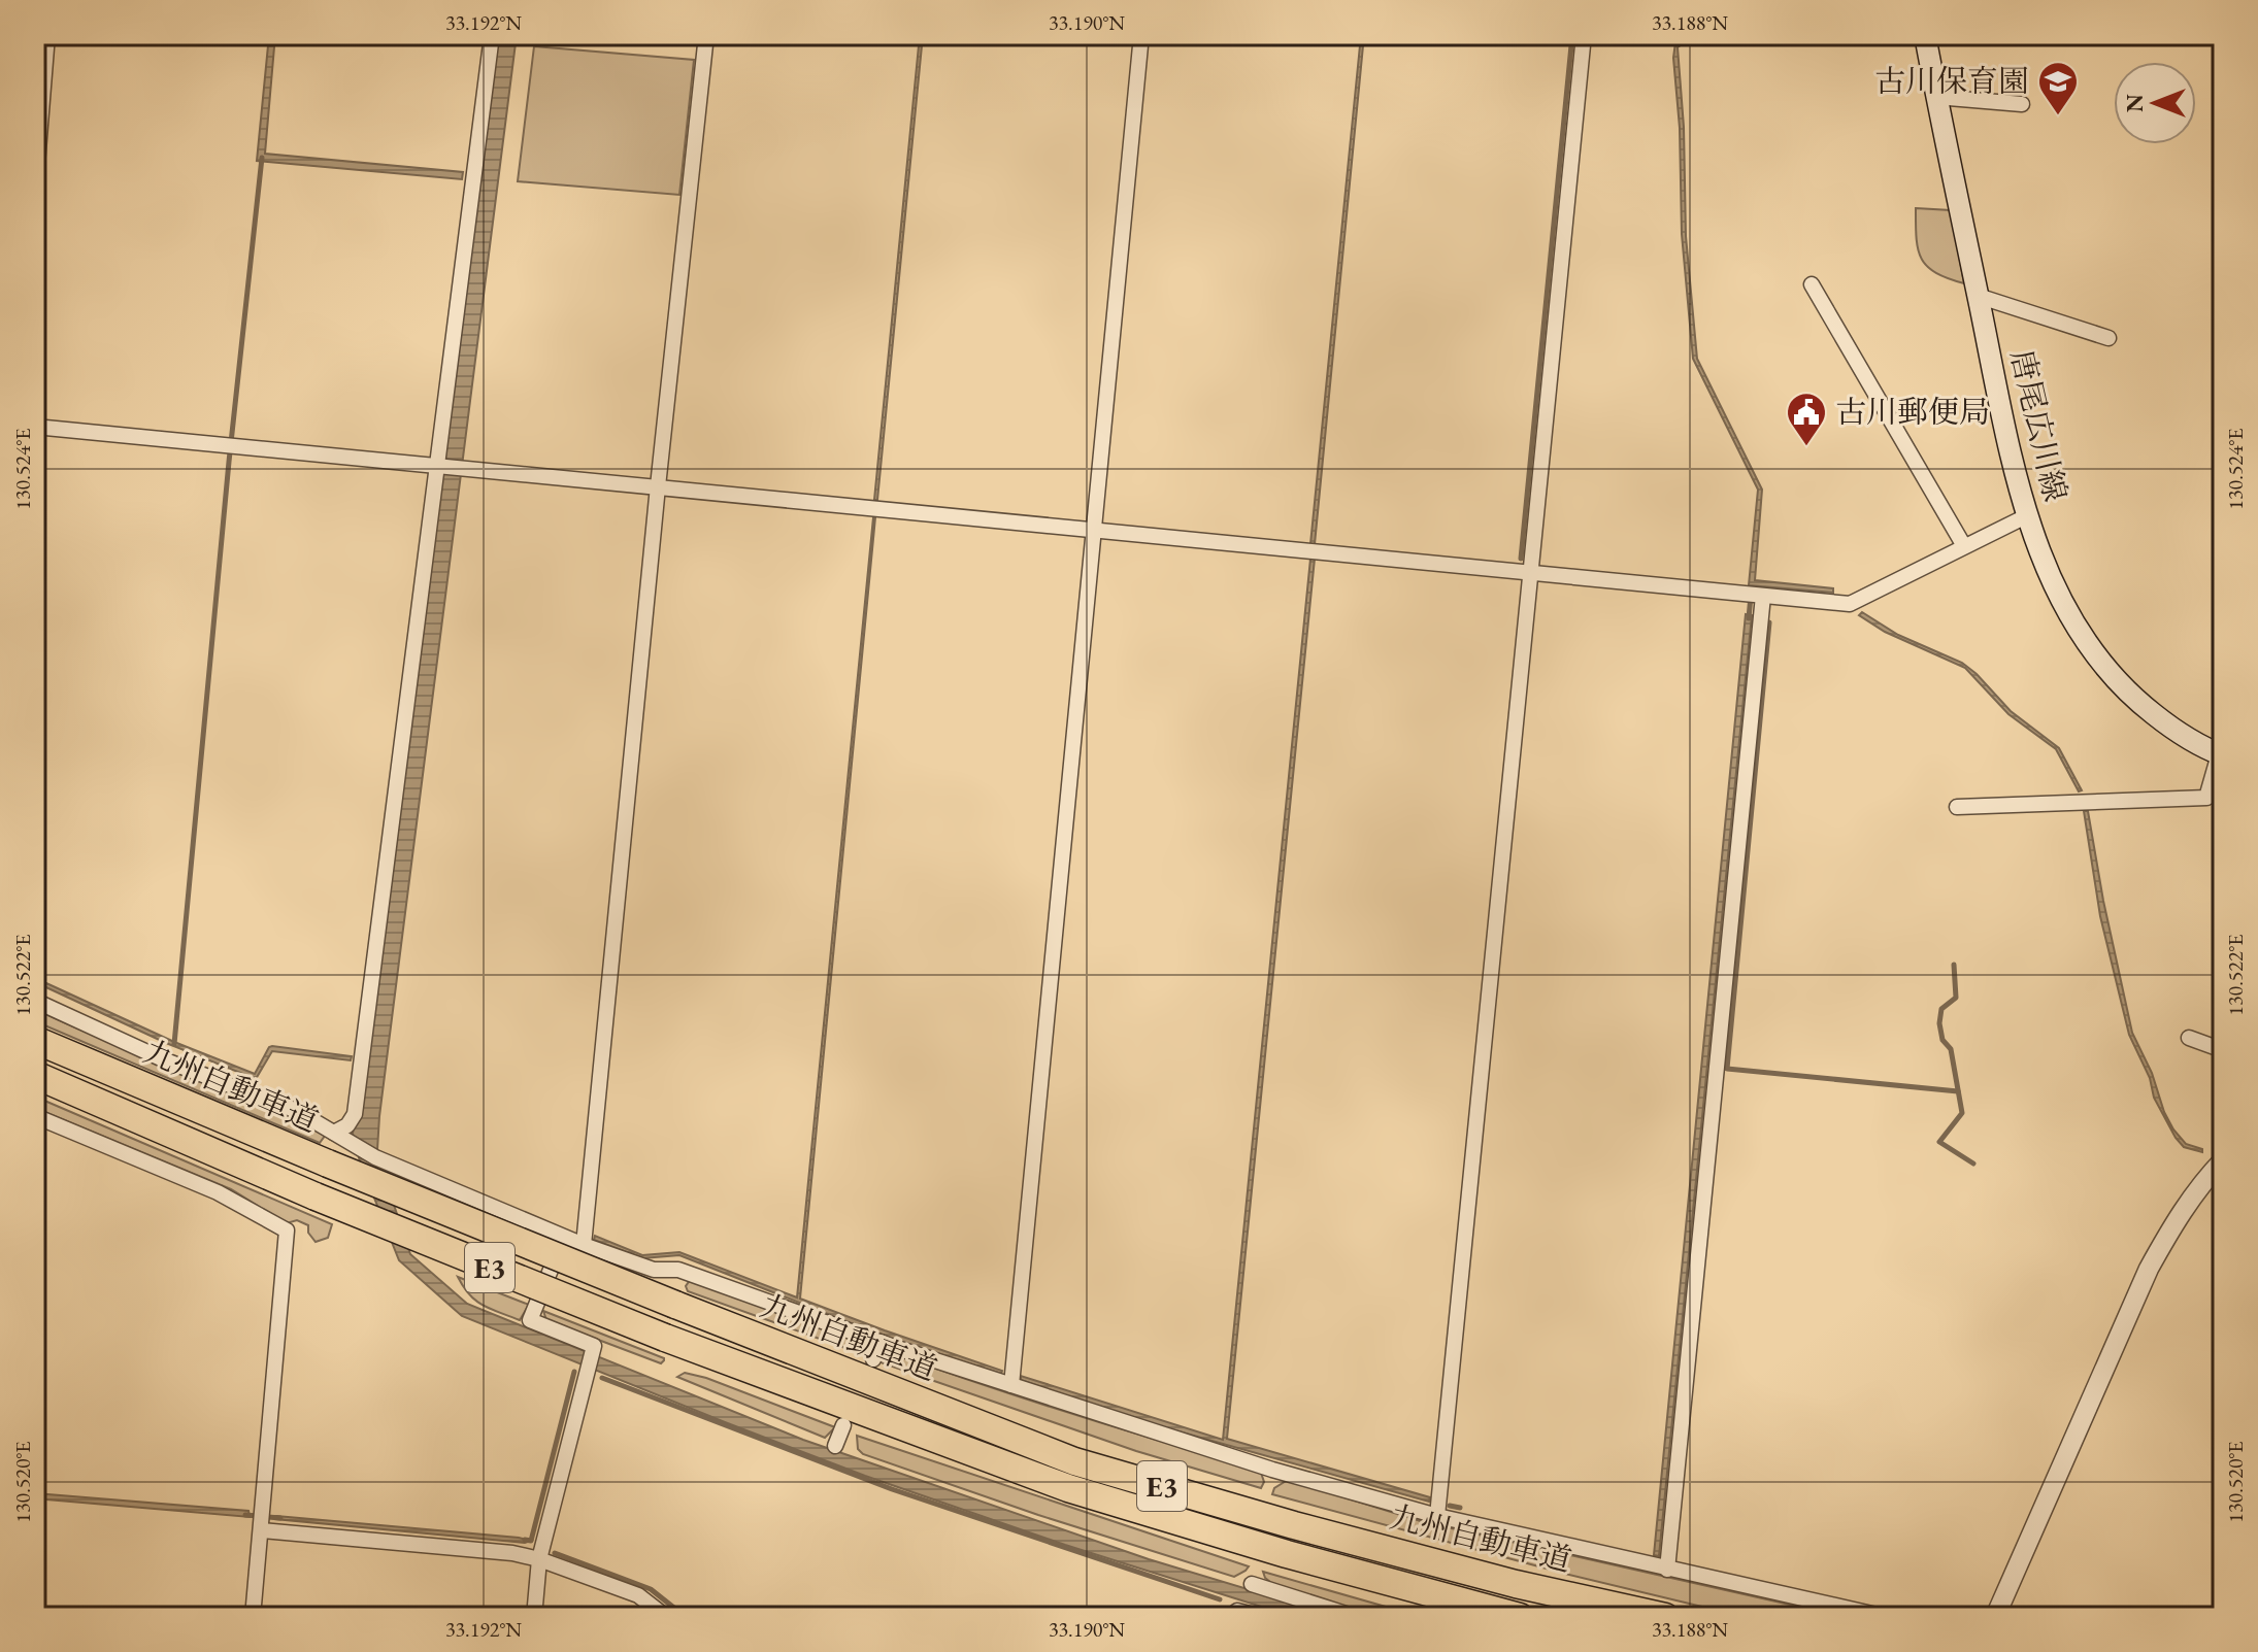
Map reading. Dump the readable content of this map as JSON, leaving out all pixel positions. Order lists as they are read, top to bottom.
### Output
{
  "streets": {
    "highway": ["九州自動車道", "E3"],
    "main road": ["唐尾広川線"]
  },
  "places": {
    "school or university": ["古川保育園"],
    "public building": ["古川郵便局"]
  },
  "north": "left",
  "coordinates": [
    "33.192°N",
    "33.190°N",
    "33.188°N",
    "130.524°E",
    "130.522°E",
    "130.520°E"
  ]
}
